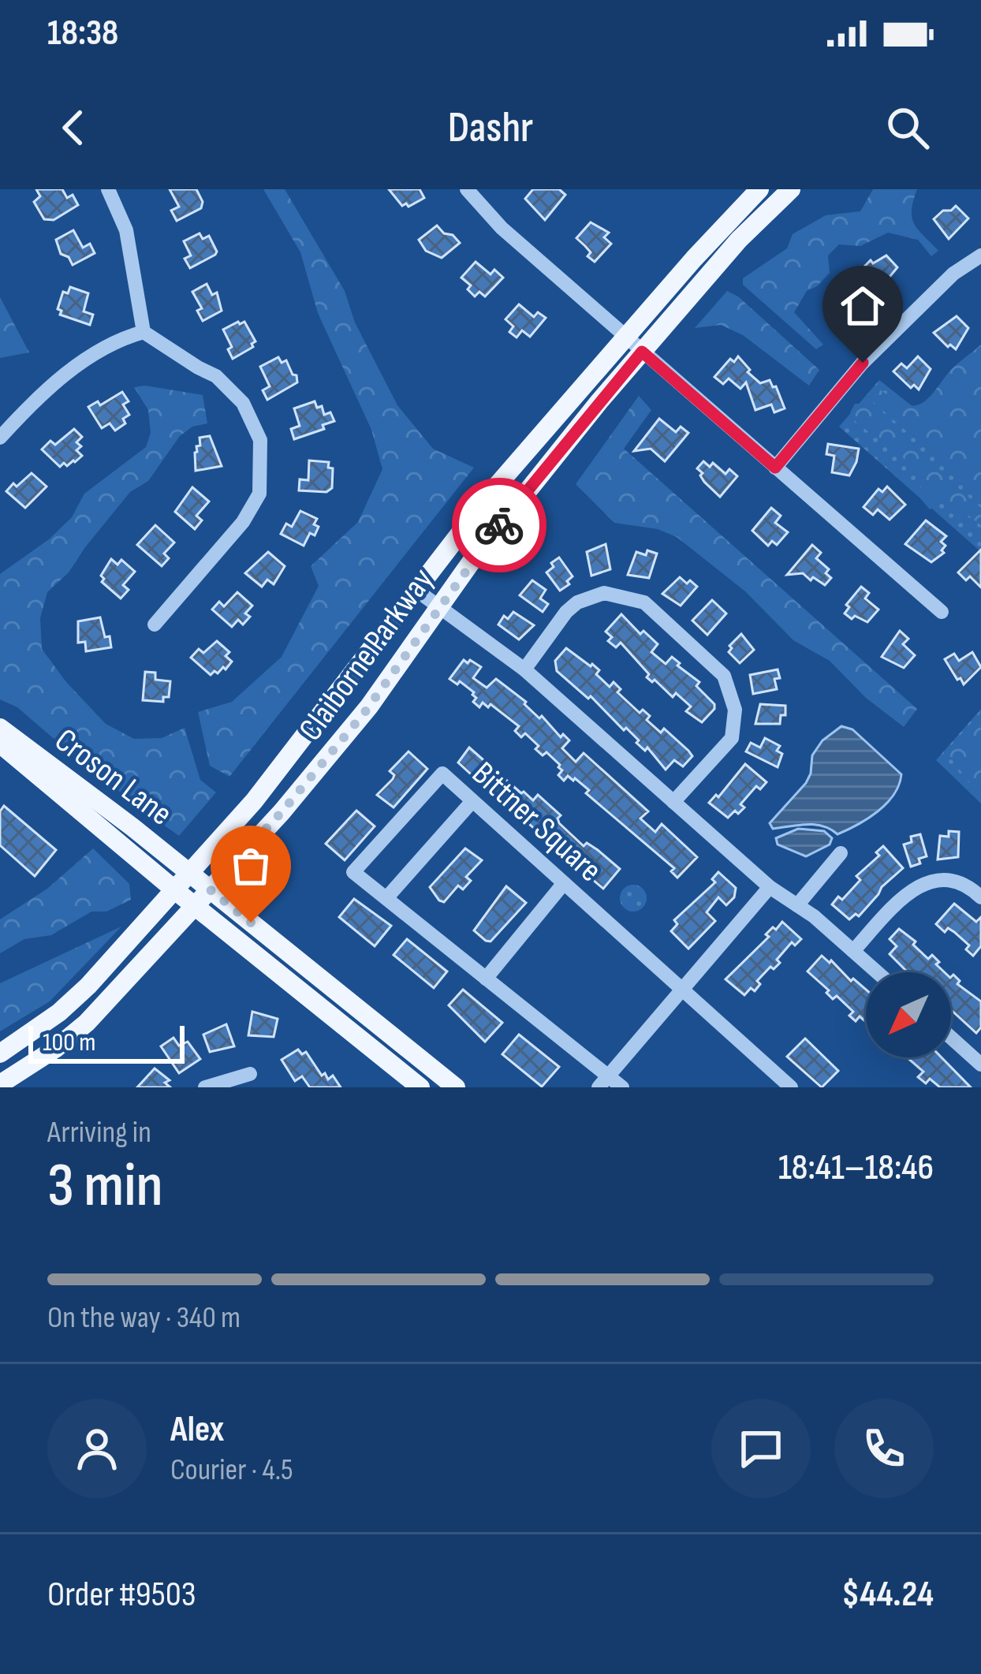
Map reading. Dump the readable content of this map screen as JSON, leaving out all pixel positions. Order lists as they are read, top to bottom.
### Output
{
  "streets": {
    "main road": ["Claiborne Parkway", "Croson Lane"],
    "street": ["Bittner Square"]
  },
  "crossings": [
    ["Claiborne Parkway", "Croson Lane"]
  ],
  "scale_bar": "100 m",
  "north": "bottom left",
  "page": {
    "status": "18:38",
    "header": "Dashr",
    "scale": "100 m",
    "heading": ["3 min", "Arriving in", "18:41–18:46"],
    "panel": [
      "Alex",
      "Courier · 4.5",
      "Order #9503",
      "$44.24"
    ],
    "bar": "On the way · 340 m"
  }
}
